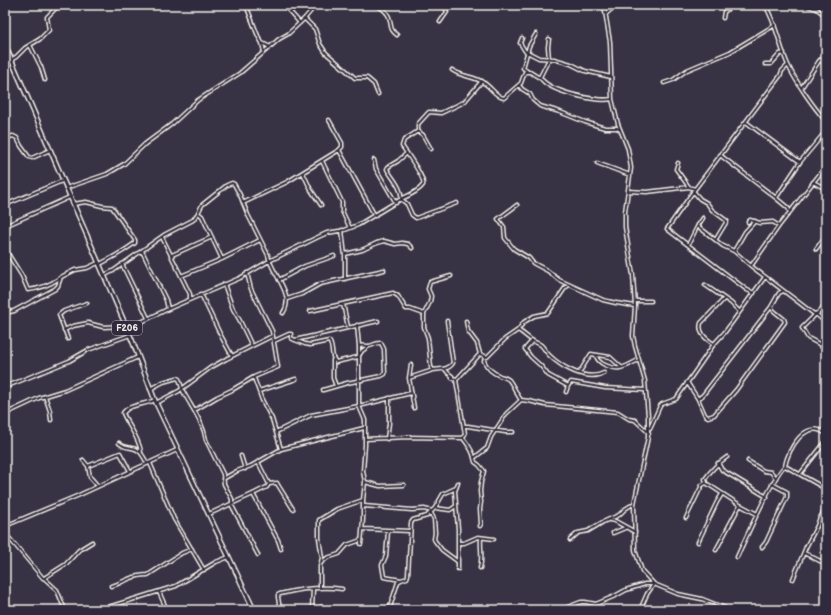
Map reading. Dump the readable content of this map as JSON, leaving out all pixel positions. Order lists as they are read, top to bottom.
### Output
{
  "streets": {
    "main road": ["F206"]
  }
}
